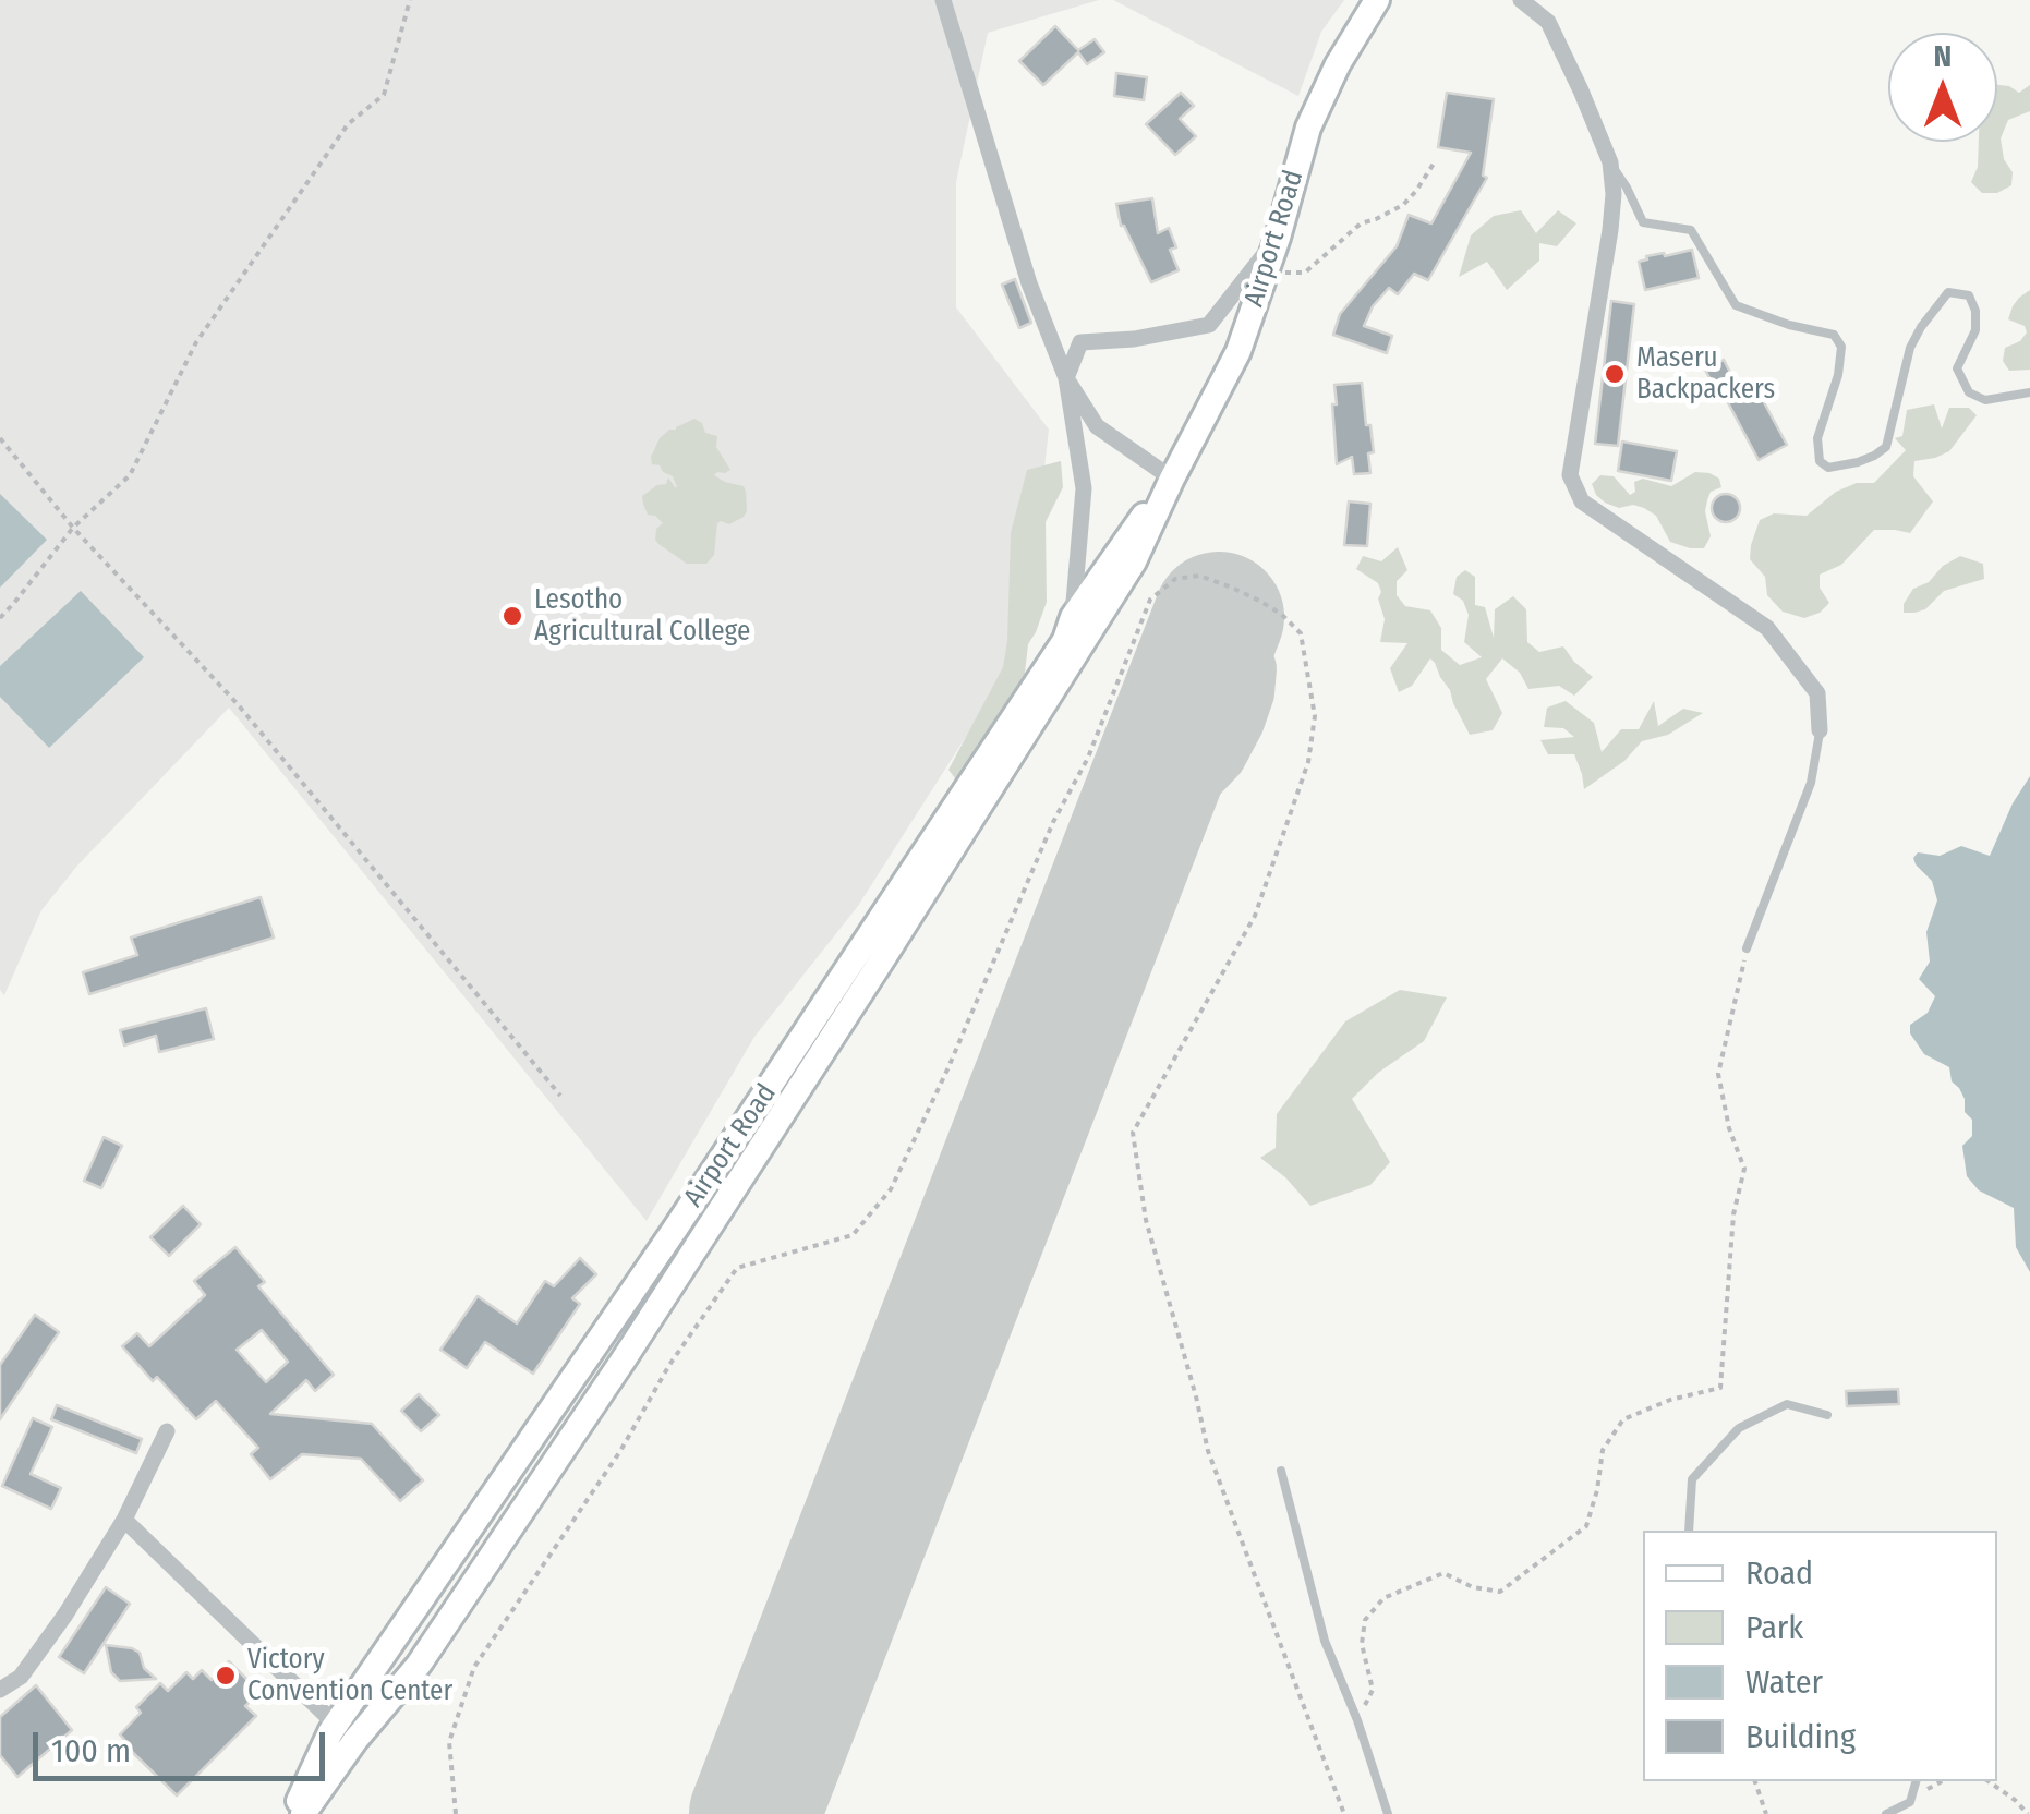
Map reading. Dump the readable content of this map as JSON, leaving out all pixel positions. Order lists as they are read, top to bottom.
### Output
{
  "streets": {
    "main road": ["Airport Road"]
  },
  "places": ["Maseru Backpackers", "Lesotho Agricultural College", "Victory Convention Center"],
  "legend": [
    "Road",
    "Park",
    "Water",
    "Building"
  ],
  "scale_bar": "100 m",
  "north": "top"
}
